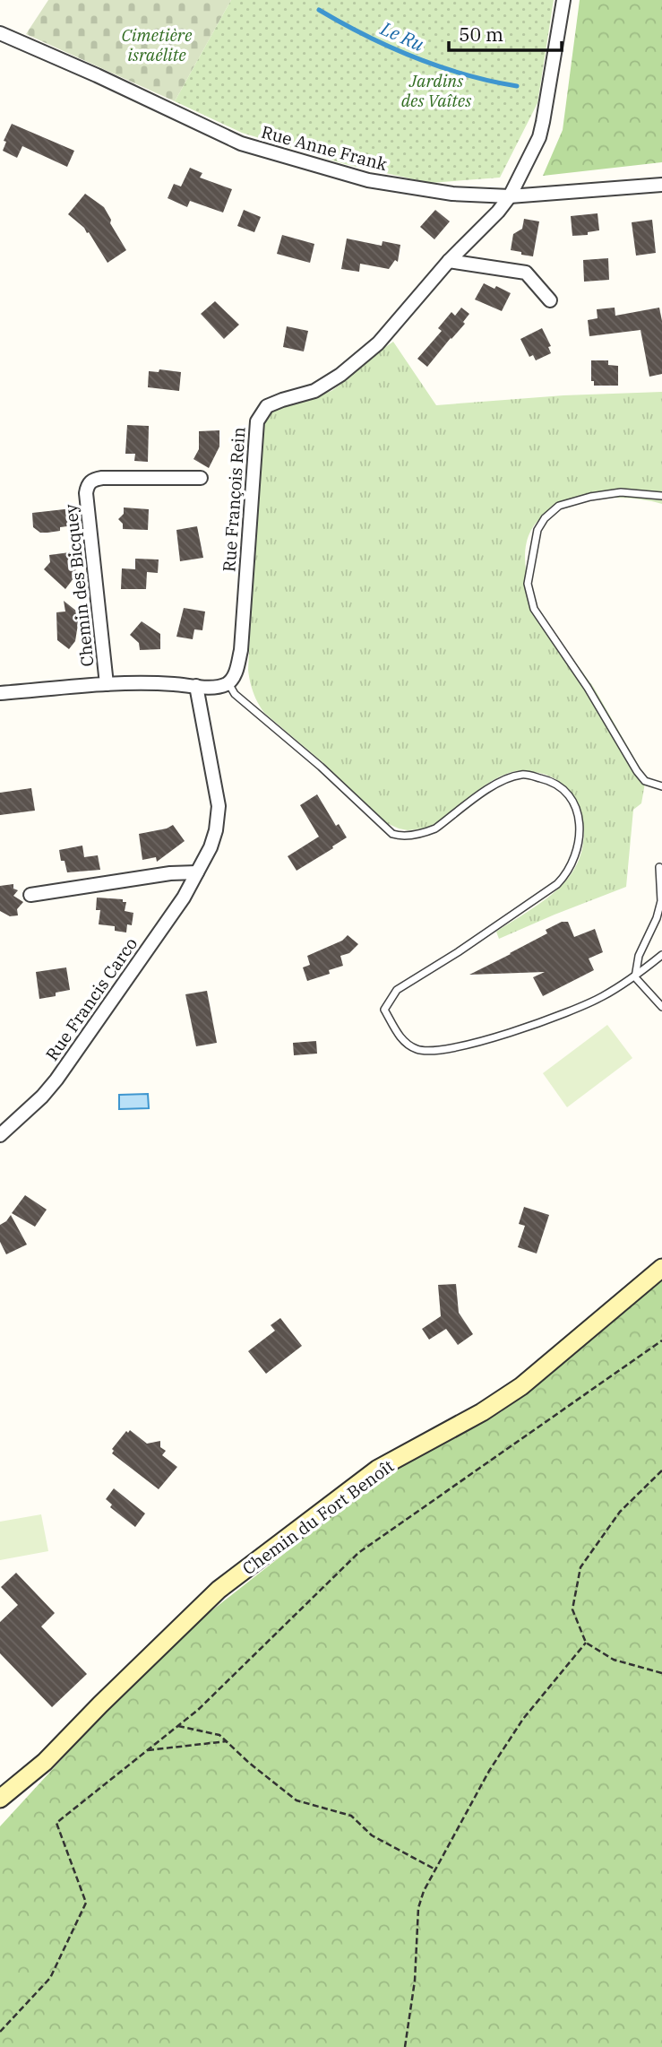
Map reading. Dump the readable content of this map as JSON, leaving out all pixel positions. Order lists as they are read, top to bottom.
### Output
{
  "streets": {
    "street": [
      "Rue Anne Frank",
      "Rue François Rein",
      "Chemin des Bicquey",
      "Rue Francis Carco",
      "Chemin du Fort Benoît"
    ]
  },
  "crossings": [
    ["Rue Anne Frank", "Rue François Rein"],
    ["Rue François Rein", "Chemin des Bicquey"],
    ["Chemin des Bicquey", "Rue Francis Carco"]
  ],
  "water": ["Le Ru"],
  "parks": ["Cimetière israélite", "Jardins des Vaîtes"],
  "scale_bar": "50 m"
}
